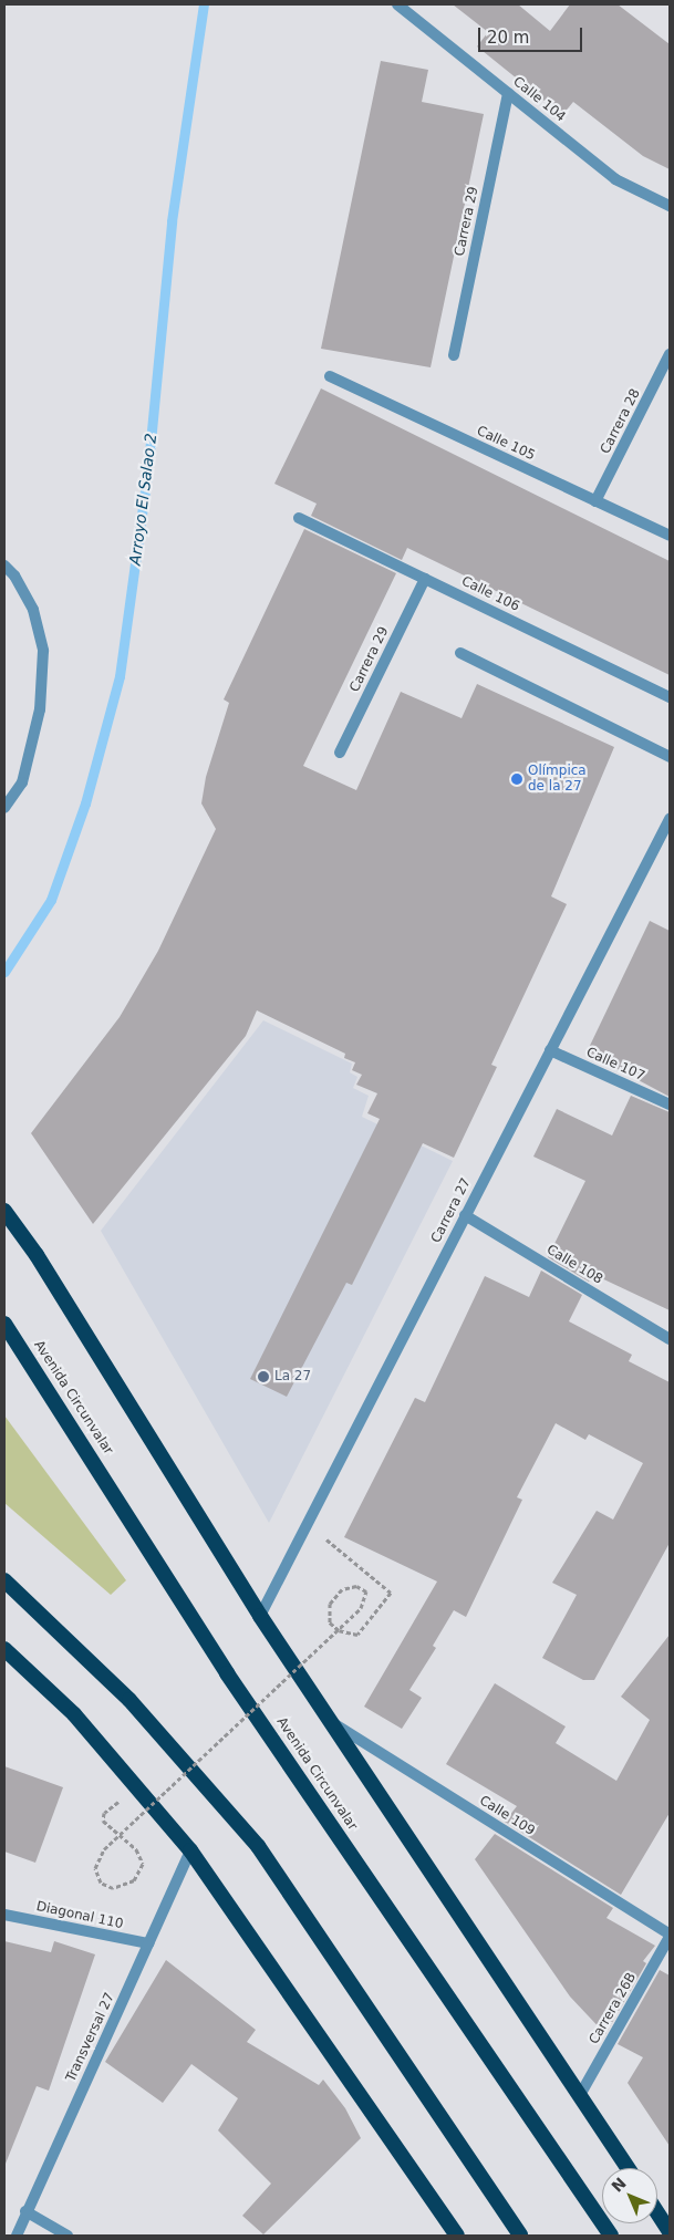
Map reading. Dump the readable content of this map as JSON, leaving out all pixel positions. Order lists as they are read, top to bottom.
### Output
{
  "streets": {
    "highway": ["Avenida Circunvalar"],
    "street": [
      "Calle 104",
      "Carrera 29",
      "Carrera 28",
      "Calle 105",
      "Calle 106",
      "Calle 107",
      "Carrera 27",
      "Calle 108",
      "Calle 109",
      "Diagonal 110",
      "Carrera 26B",
      "Transversal 27"
    ]
  },
  "crossings": [
    ["Calle 104", "Carrera 29"],
    ["Carrera 29", "Calle 106"],
    ["Carrera 28", "Calle 105"],
    ["Calle 107", "Carrera 27"],
    ["Carrera 27", "Calle 108"],
    ["Calle 109", "Carrera 26B"],
    ["Diagonal 110", "Transversal 27"]
  ],
  "water": ["Arroyo El Salao 2"],
  "places": ["Olímpica de la 27", "La 27"],
  "scale_bar": "20 m",
  "north": "top left"
}
